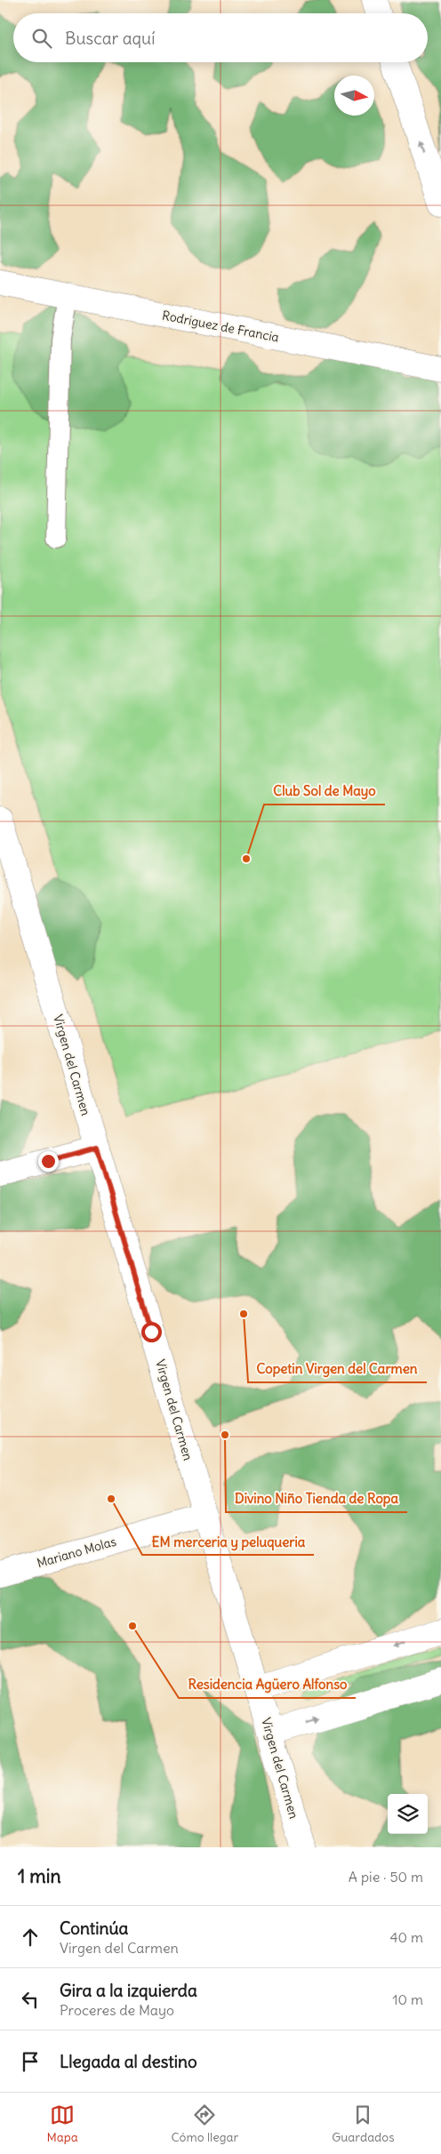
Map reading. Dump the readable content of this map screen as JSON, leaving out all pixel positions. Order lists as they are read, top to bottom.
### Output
{
  "streets": {
    "street": ["Rodriguez de Francia", "Virgen del Carmen", "Mariano Molas"]
  },
  "crossings": [
    ["Virgen del Carmen", "Mariano Molas"]
  ],
  "places": [
    "Club Sol de Mayo",
    "Copetin Virgen del Carmen",
    "Divino Niño Tienda de Ropa",
    "EM merceria y peluqueria",
    "Residencia Agüero Alfonso"
  ],
  "north": "right",
  "page": {
    "search": "Buscar aquí",
    "heading": ["1 min", "A pie · 50 m"],
    "list": [
      ["Continúa", "Virgen del Carmen", "40 m"],
      ["Gira a la izquierda", "Proceres de Mayo", "10 m"],
      "Llegada al destino"
    ],
    "nav": ["Mapa", "Cómo llegar", "Guardados"]
  }
}
